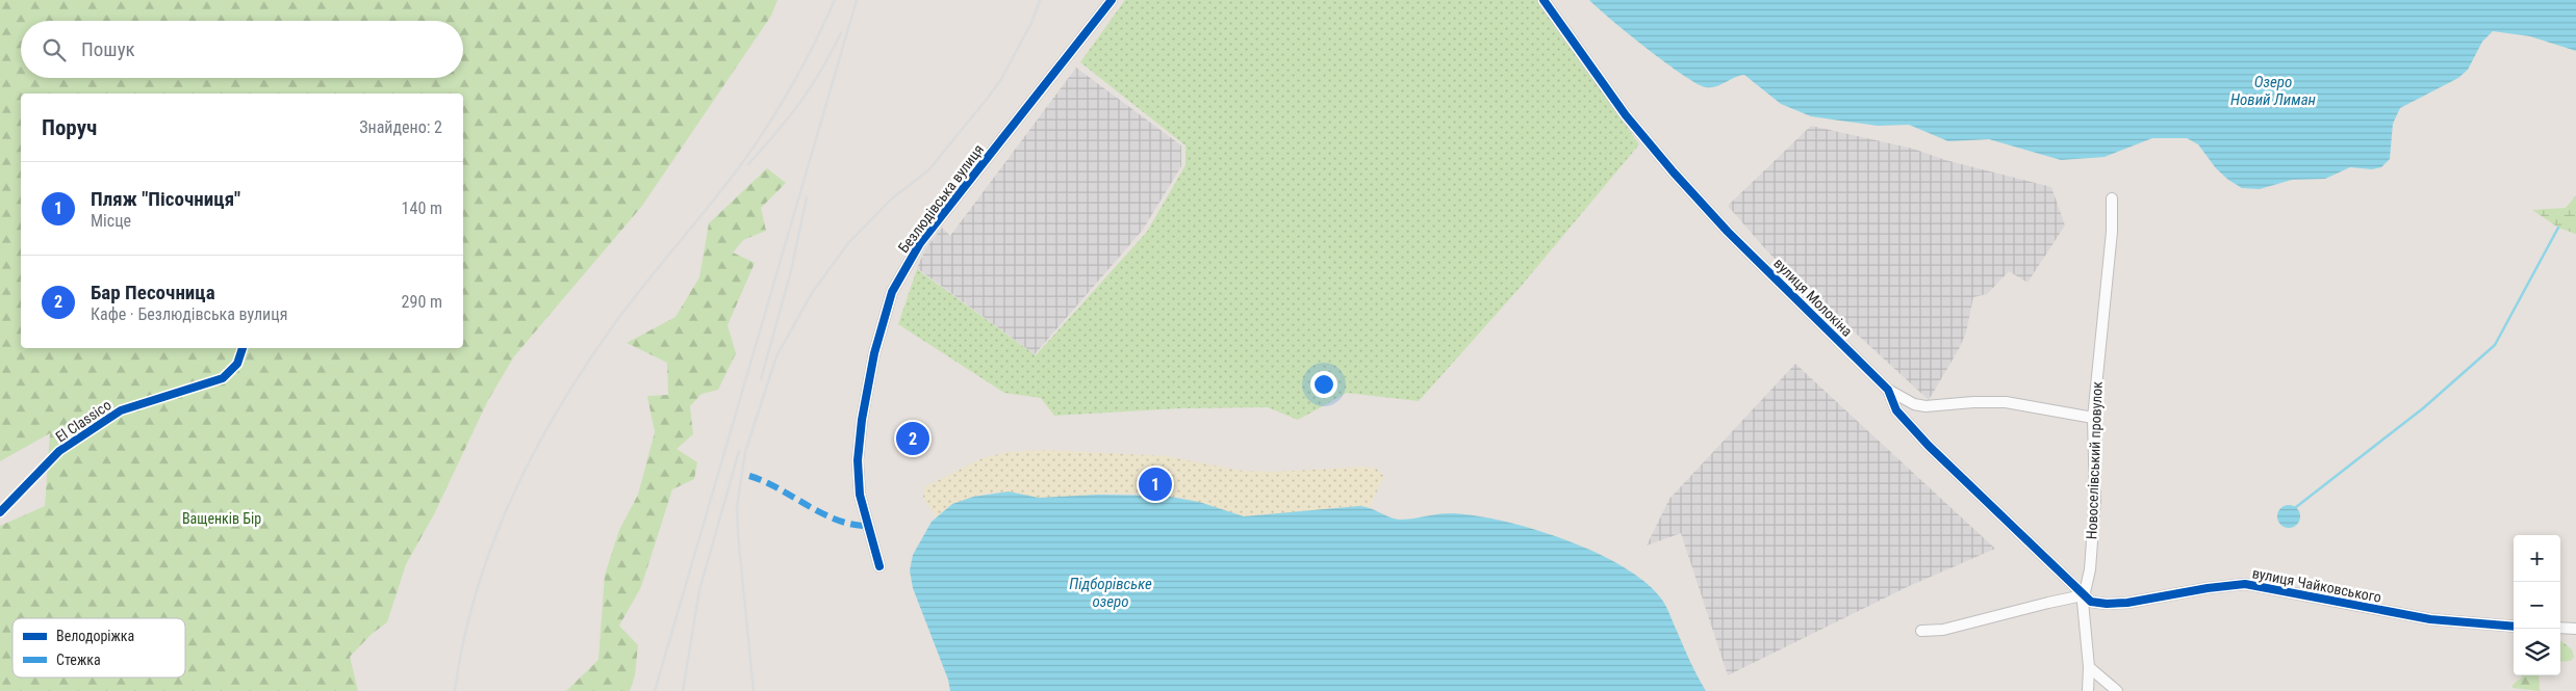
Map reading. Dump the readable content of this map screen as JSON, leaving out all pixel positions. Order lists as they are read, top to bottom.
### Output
{
  "streets": {
    "street": [
      "Безлюдівська вулиця",
      "вулиця Молокіна",
      "Новоселівський провулок",
      "вулиця Чайковського"
    ],
    "cycle path": ["El Classico"]
  },
  "crossings": [
    ["вулиця Молокіна", "Новоселівський провулок"],
    ["вулиця Молокіна", "вулиця Чайковського"],
    ["Новоселівський провулок", "вулиця Чайковського"]
  ],
  "water": ["Озеро Новий Лиман", "Підборівське озеро"],
  "parks": ["Ващенків Бір"],
  "legend": ["Велодоріжка", "Стежка"],
  "page": {
    "search": "Пошук",
    "heading": ["Поруч", "Знайдено: 2"],
    "list": [
      {
        "mark": "1",
        "name": "Пляж \"Пісочниця\"",
        "note": "Місце",
        "value": "140 m"
      },
      {
        "mark": "2",
        "name": "Бар Песочница",
        "note": "Кафе · Безлюдівська вулиця",
        "value": "290 m"
      }
    ],
    "pins": ["2", "1"],
    "map_buttons": ["+", "−"]
  }
}
